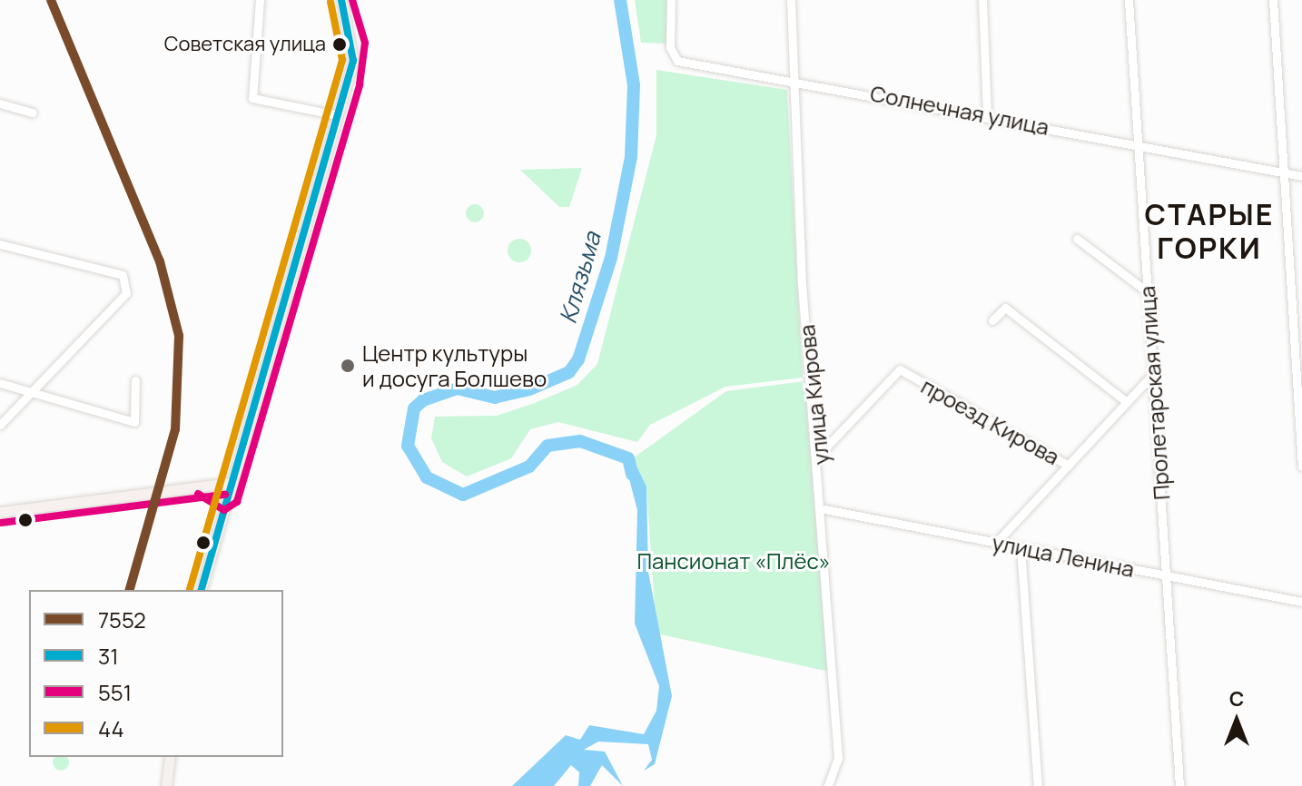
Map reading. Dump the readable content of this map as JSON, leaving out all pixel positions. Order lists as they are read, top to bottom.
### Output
{
  "streets": {
    "street": [
      "Солнечная улица",
      "Пролетарская улица",
      "улица Кирова",
      "проезд Кирова",
      "улица Ленина"
    ]
  },
  "crossings": [
    ["Солнечная улица", "Пролетарская улица"],
    ["Солнечная улица", "улица Кирова"],
    ["Пролетарская улица", "улица Ленина"],
    ["улица Кирова", "проезд Кирова"],
    ["улица Кирова", "улица Ленина"]
  ],
  "districts": ["СТАРЫЕ ГОРКИ"],
  "water": ["Клязьма"],
  "parks": ["Пансионат «Плёс»"],
  "places": ["Советская улица", "Центр культуры и досуга Болшево"],
  "lines": [
    "transit line 7552",
    "transit line 31",
    "transit line 551",
    "transit line 44"
  ],
  "legend": [
    "7552",
    "31",
    "551",
    "44"
  ],
  "north": "top"
}
